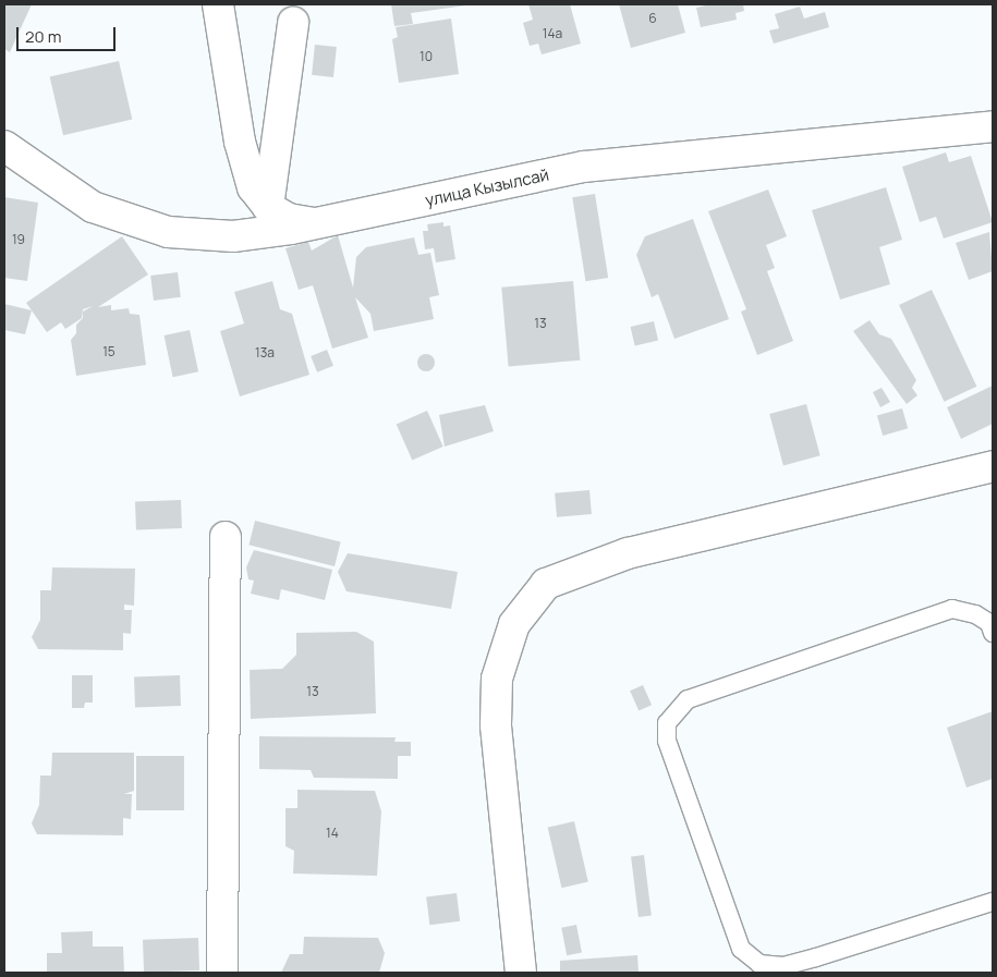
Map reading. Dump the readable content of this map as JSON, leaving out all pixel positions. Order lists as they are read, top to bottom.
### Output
{
  "streets": {
    "street": ["улица Кызылсай"]
  },
  "house_numbers": [
    "6",
    "14а",
    "10",
    "19",
    "13",
    "15",
    "13а",
    "13",
    "14"
  ],
  "scale_bar": "20 m"
}
